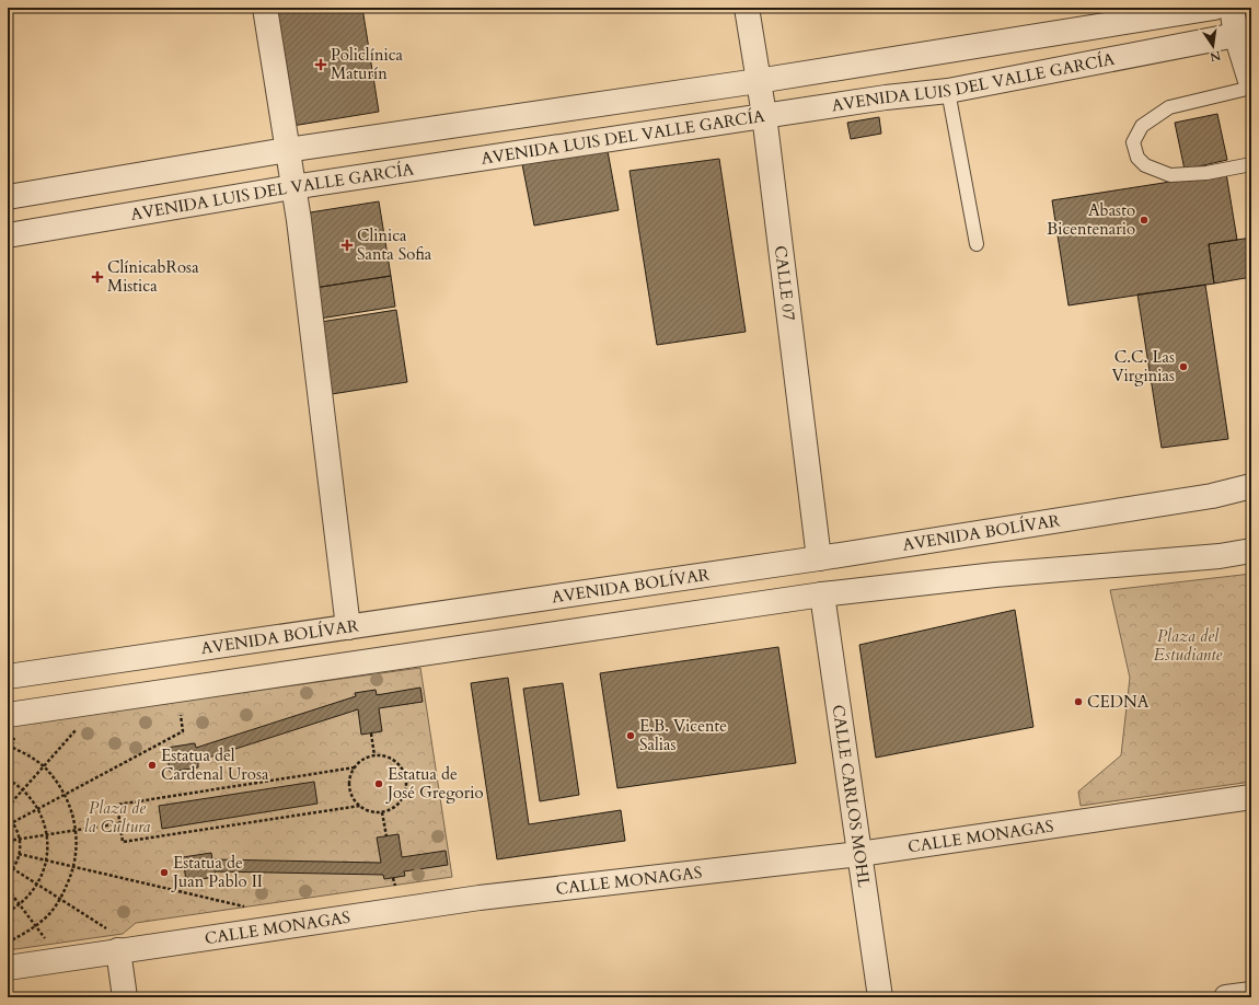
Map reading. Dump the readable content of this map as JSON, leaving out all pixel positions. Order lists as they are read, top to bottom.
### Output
{
  "streets": {
    "street": [
      "AVENIDA LUIS DEL VALLE GARCÍA",
      "CALLE 07",
      "AVENIDA BOLÍVAR",
      "CALLE CARLOS MOHL",
      "CALLE MONAGAS"
    ]
  },
  "crossings": [
    ["AVENIDA LUIS DEL VALLE GARCÍA", "CALLE 07"],
    ["CALLE 07", "AVENIDA BOLÍVAR"],
    ["CALLE CARLOS MOHL", "CALLE MONAGAS"]
  ],
  "parks": ["Plaza del Estudiante", "Plaza de la Cultura"],
  "places": {
    "health": ["Policlínica Maturín", "Clinica Santa Sofia", "ClínicabRosa Mistica"],
    "other": [
      "Abasto Bicentenario",
      "C.C. Las Virginias",
      "CEDNA",
      "E.B. Vicente Salias",
      "Estatua del Cardenal Urosa",
      "Estatua de José Gregorio",
      "Estatua de Juan Pablo II"
    ]
  },
  "north": "bottom"
}
